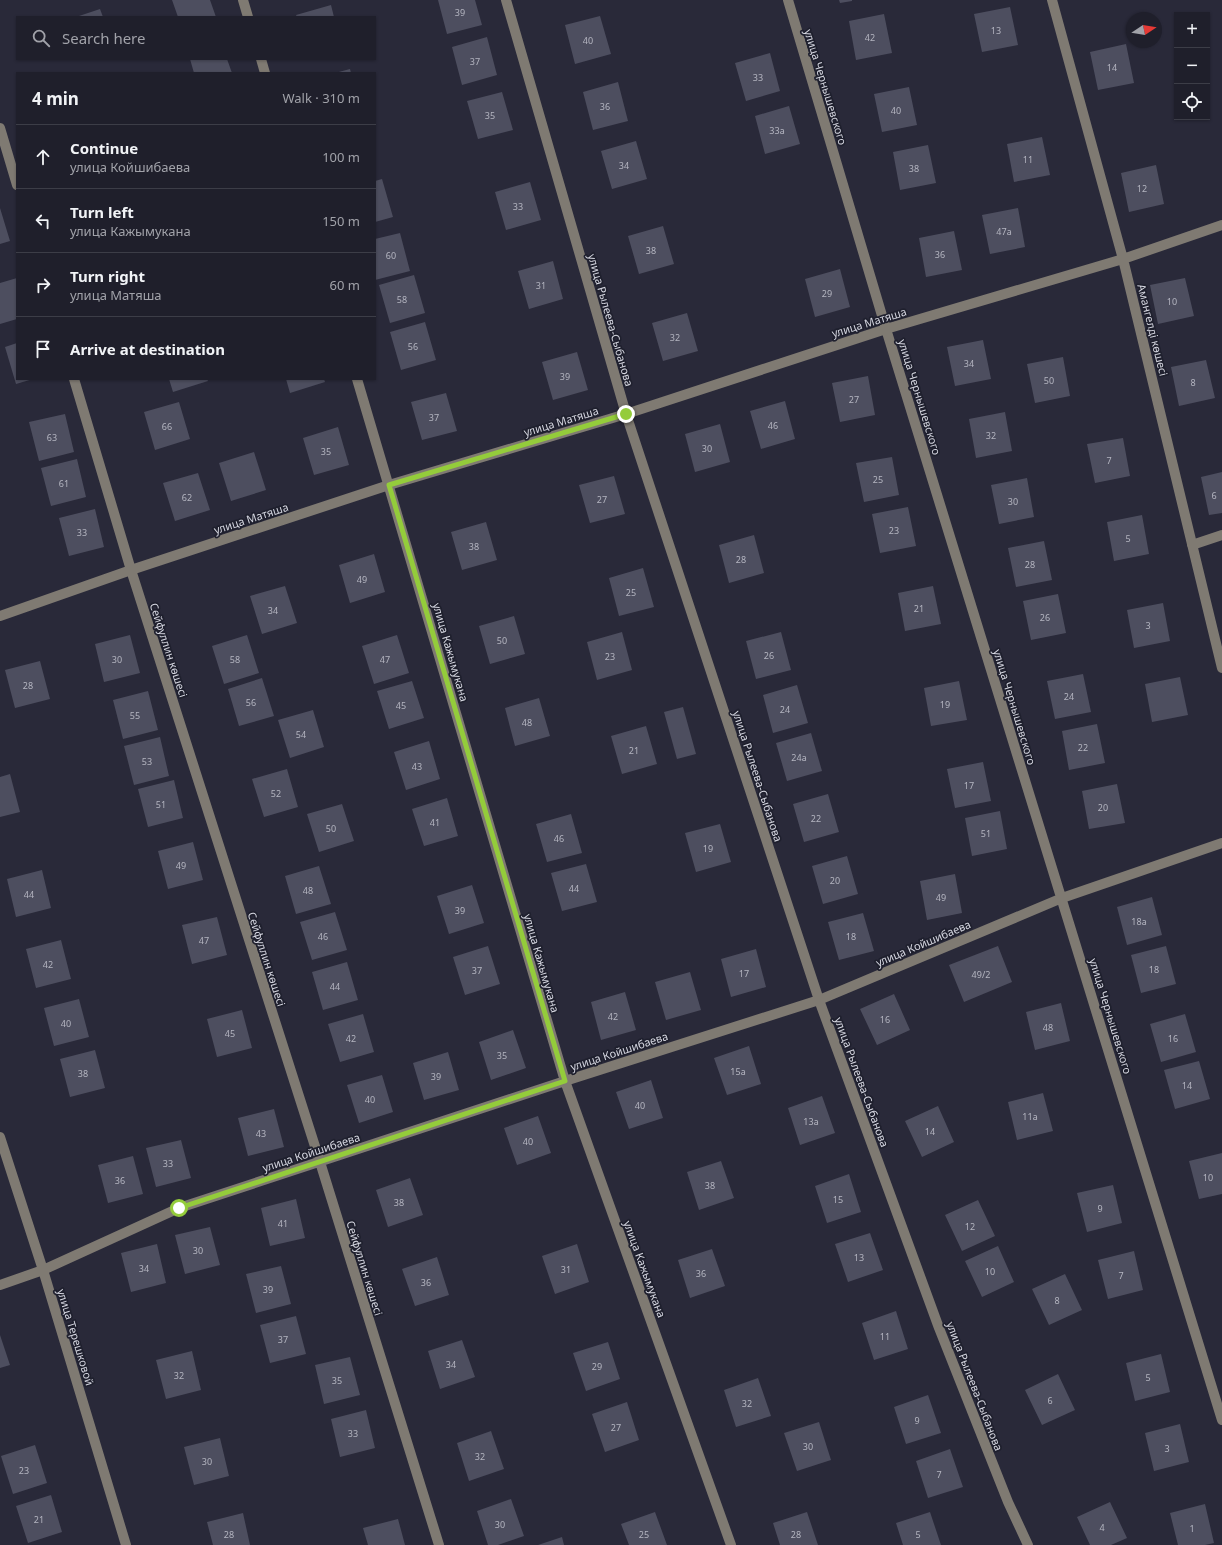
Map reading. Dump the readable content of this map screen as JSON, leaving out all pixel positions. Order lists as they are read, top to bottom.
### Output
{
  "streets": {
    "street": [
      "улица Чернышевского",
      "улица Рылеева-Сыбанова",
      "улица Матяша",
      "Амангелді көшесі",
      "Сейфуллин көшесі",
      "улица Кажымукана",
      "улица Койшибаева",
      "улица Терешковой"
    ]
  },
  "crossings": [
    ["улица Чернышевского", "улица Матяша"],
    ["улица Чернышевского", "улица Койшибаева"],
    ["улица Рылеева-Сыбанова", "улица Матяша"],
    ["улица Рылеева-Сыбанова", "улица Койшибаева"],
    ["улица Матяша", "Амангелді көшесі"],
    ["улица Матяша", "Сейфуллин көшесі"],
    ["улица Матяша", "улица Кажымукана"],
    ["Сейфуллин көшесі", "улица Койшибаева"],
    ["улица Кажымукана", "улица Койшибаева"],
    ["улица Койшибаева", "улица Терешковой"]
  ],
  "house_numbers": [
    "39",
    "13",
    "42",
    "40",
    "37",
    "14",
    "33",
    "36",
    "40",
    "35",
    "33а",
    "11",
    "34",
    "38",
    "12",
    "33",
    "47а",
    "38",
    "36",
    "60",
    "31",
    "29",
    "58",
    "10",
    "32",
    "56",
    "34",
    "39",
    "50",
    "8",
    "27",
    "37",
    "46",
    "66",
    "32",
    "63",
    "30",
    "35",
    "7",
    "25",
    "61",
    "6",
    "62",
    "27",
    "30",
    "23",
    "33",
    "5",
    "38",
    "28",
    "28",
    "49",
    "25",
    "21",
    "34",
    "26",
    "3",
    "50",
    "26",
    "23",
    "30",
    "58",
    "47",
    "28",
    "24",
    "56",
    "19",
    "45",
    "24",
    "55",
    "48",
    "54",
    "22",
    "21",
    "24а",
    "53",
    "43",
    "17",
    "52",
    "51",
    "20",
    "22",
    "41",
    "50",
    "51",
    "46",
    "19",
    "49",
    "20",
    "44",
    "48",
    "44",
    "49",
    "39",
    "18а",
    "46",
    "18",
    "47",
    "42",
    "18",
    "37",
    "17",
    "49/2",
    "44",
    "42",
    "16",
    "40",
    "48",
    "45",
    "42",
    "16",
    "35",
    "15а",
    "38",
    "39",
    "14",
    "40",
    "40",
    "11а",
    "13а",
    "14",
    "43",
    "40",
    "33",
    "10",
    "36",
    "38",
    "15",
    "38",
    "9",
    "41",
    "12",
    "30",
    "13",
    "34",
    "31",
    "10",
    "36",
    "7",
    "36",
    "39",
    "8",
    "11",
    "37",
    "34",
    "29",
    "32",
    "5",
    "35",
    "6",
    "32",
    "9",
    "27",
    "33",
    "30",
    "3",
    "32",
    "30",
    "23",
    "7",
    "21",
    "30",
    "4",
    "1",
    "28",
    "25",
    "28",
    "5"
  ],
  "north": "right",
  "page": {
    "map_buttons": ["+", "−"],
    "search": "Search here",
    "heading": ["4 min", "Walk · 310 m"],
    "list": [
      ["Continue", "улица Койшибаева", "100 m"],
      ["Turn left", "улица Кажымукана", "150 m"],
      ["Turn right", "улица Матяша", "60 m"],
      "Arrive at destination"
    ]
  }
}
